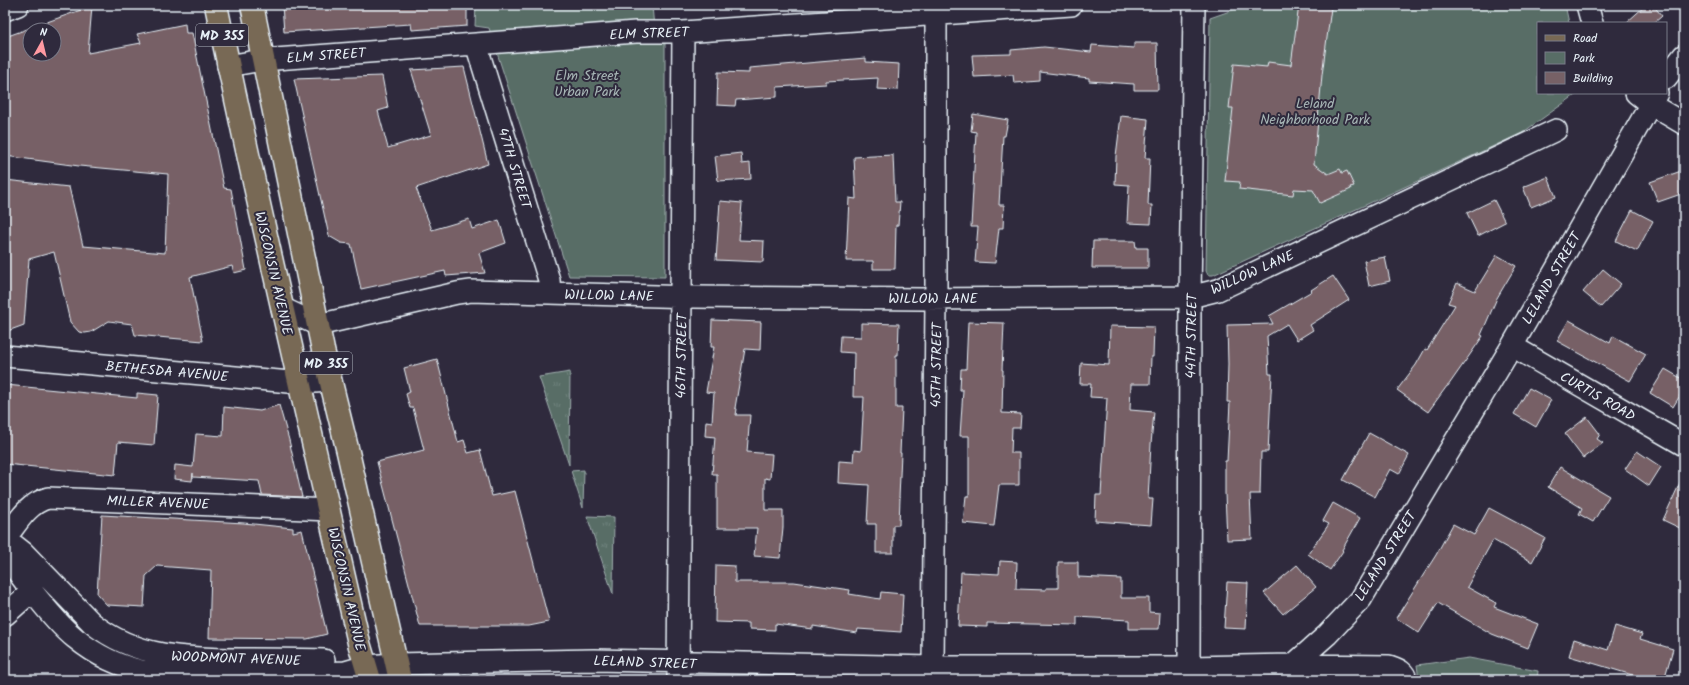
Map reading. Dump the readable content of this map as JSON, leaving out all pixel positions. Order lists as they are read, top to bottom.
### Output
{
  "streets": {
    "main road": ["MD 355", "WISCONSIN AVENUE"],
    "street": [
      "ELM STREET",
      "47TH STREET",
      "WILLOW LANE",
      "LELAND STREET",
      "44TH STREET",
      "46TH STREET",
      "45TH STREET",
      "BETHESDA AVENUE",
      "CURTIS ROAD",
      "MILLER AVENUE",
      "WOODMONT AVENUE"
    ]
  },
  "crossings": [
    ["ELM STREET", "MD 355"],
    ["ELM STREET", "47TH STREET"],
    ["ELM STREET", "WISCONSIN AVENUE"],
    ["ELM STREET", "46TH STREET"],
    ["ELM STREET", "45TH STREET"],
    ["MD 355", "WILLOW LANE"],
    ["MD 355", "LELAND STREET"],
    ["MD 355", "BETHESDA AVENUE"],
    ["MD 355", "WOODMONT AVENUE"],
    ["47TH STREET", "WILLOW LANE"],
    ["WILLOW LANE", "44TH STREET"],
    ["WILLOW LANE", "46TH STREET"],
    ["WILLOW LANE", "45TH STREET"],
    ["WISCONSIN AVENUE", "BETHESDA AVENUE"],
    ["WISCONSIN AVENUE", "MILLER AVENUE"],
    ["WISCONSIN AVENUE", "WOODMONT AVENUE"],
    ["LELAND STREET", "44TH STREET"],
    ["LELAND STREET", "46TH STREET"],
    ["LELAND STREET", "45TH STREET"],
    ["LELAND STREET", "CURTIS ROAD"],
    ["LELAND STREET", "WOODMONT AVENUE"],
    ["MILLER AVENUE", "WOODMONT AVENUE"]
  ],
  "parks": ["Elm Street Urban Park", "Leland Neighborhood Park"],
  "legend": ["Road", "Park", "Building"],
  "north": "top"
}
